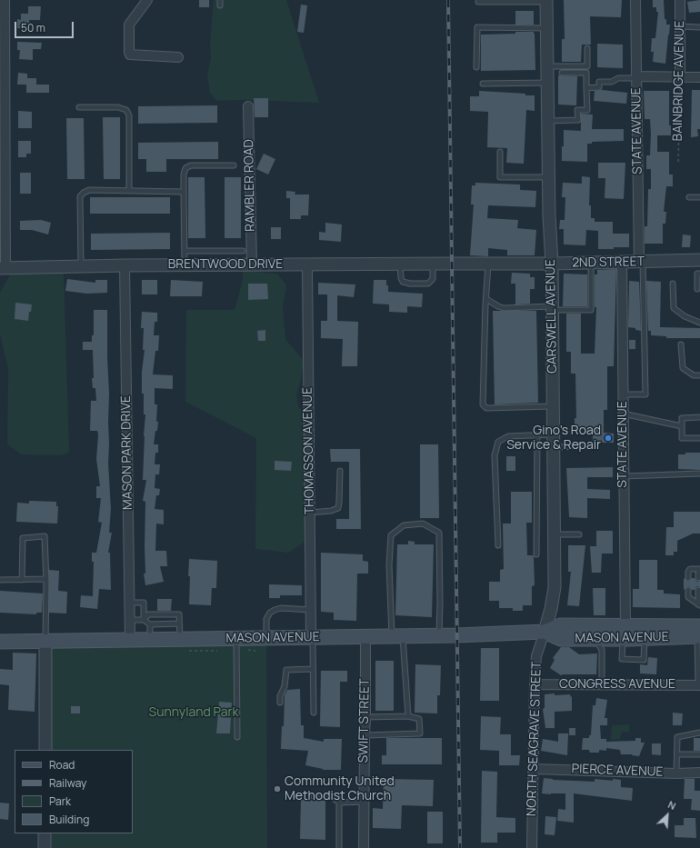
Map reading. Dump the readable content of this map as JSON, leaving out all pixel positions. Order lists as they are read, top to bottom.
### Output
{
  "streets": {
    "main road": ["MASON AVENUE"],
    "street": [
      "BAINBRIDGE AVENUE",
      "STATE AVENUE",
      "RAMBLER ROAD",
      "2ND STREET",
      "BRENTWOOD DRIVE",
      "CARSWELL AVENUE",
      "THOMASSON AVENUE",
      "MASON PARK DRIVE",
      "CONGRESS AVENUE",
      "SWIFT STREET",
      "NORTH SEAGRAVE STREET",
      "PIERCE AVENUE"
    ]
  },
  "crossings": [
    ["STATE AVENUE", "2ND STREET"],
    ["STATE AVENUE", "MASON AVENUE"],
    ["RAMBLER ROAD", "BRENTWOOD DRIVE"],
    ["2ND STREET", "BRENTWOOD DRIVE"],
    ["2ND STREET", "CARSWELL AVENUE"],
    ["BRENTWOOD DRIVE", "THOMASSON AVENUE"],
    ["BRENTWOOD DRIVE", "MASON PARK DRIVE"],
    ["CARSWELL AVENUE", "MASON AVENUE"],
    ["CARSWELL AVENUE", "NORTH SEAGRAVE STREET"],
    ["THOMASSON AVENUE", "MASON AVENUE"],
    ["MASON PARK DRIVE", "MASON AVENUE"],
    ["MASON AVENUE", "SWIFT STREET"],
    ["MASON AVENUE", "NORTH SEAGRAVE STREET"],
    ["CONGRESS AVENUE", "NORTH SEAGRAVE STREET"],
    ["NORTH SEAGRAVE STREET", "PIERCE AVENUE"]
  ],
  "parks": ["Sunnyland Park"],
  "places": ["Gino’s Road Service & Repair", "Community United Methodist Church"],
  "legend": [
    "Road",
    "Railway",
    "Park",
    "Building"
  ],
  "scale_bar": "50 m",
  "north": "top right"
}
